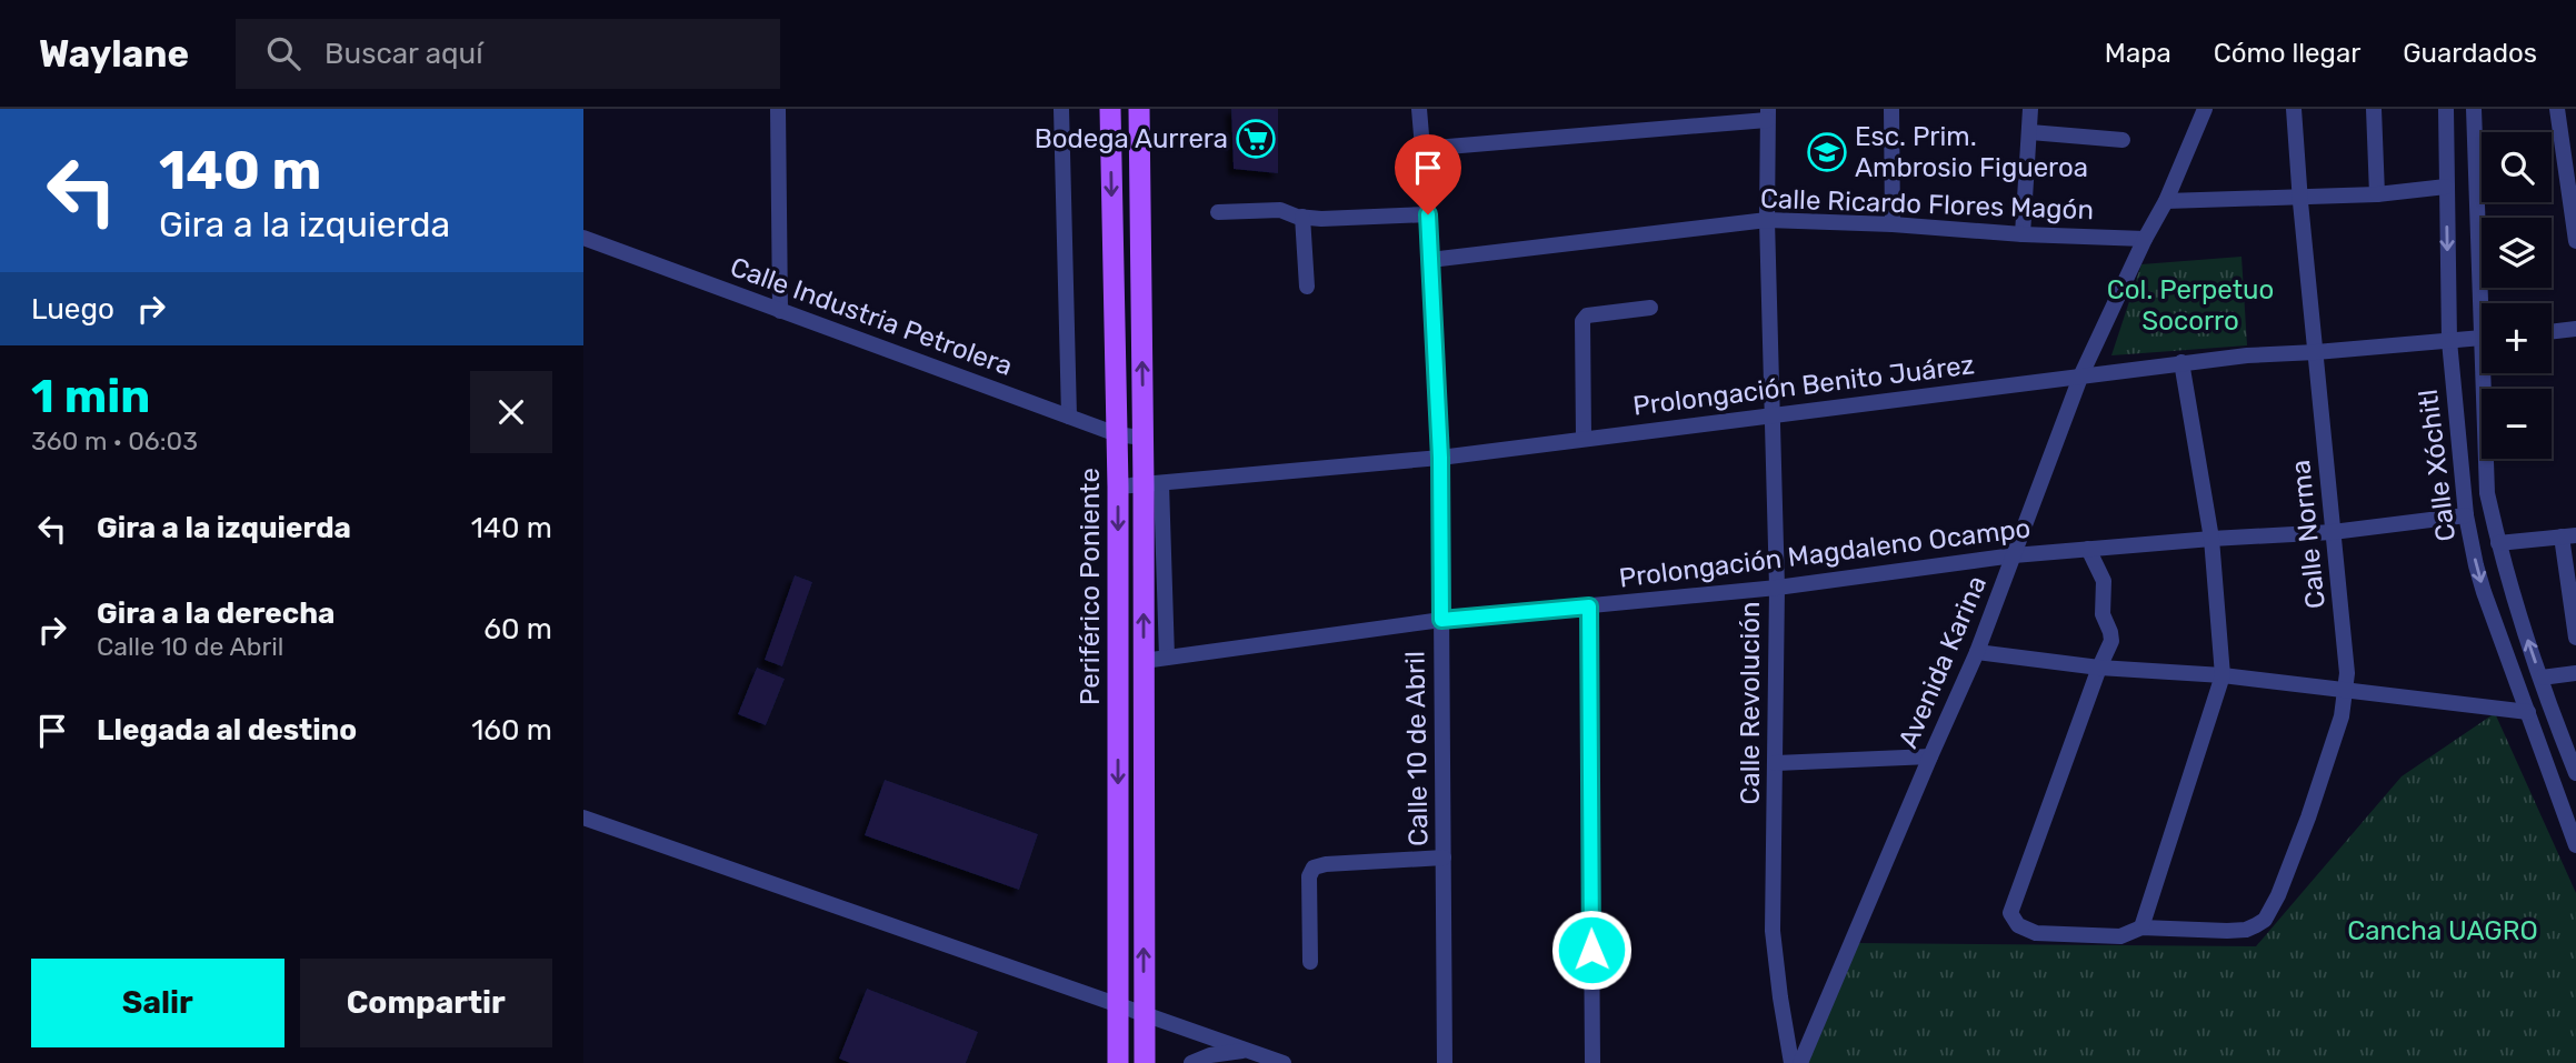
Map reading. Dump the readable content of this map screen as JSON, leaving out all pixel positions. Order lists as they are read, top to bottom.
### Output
{
  "streets": {
    "main road": ["Periférico Poniente"],
    "street": [
      "Calle Ricardo Flores Magón",
      "Calle Industria Petrolera",
      "Prolongación Benito Juárez",
      "Calle Xóchitl",
      "Calle Norma",
      "Prolongación Magdaleno Ocampo",
      "Avenida Karina",
      "Calle Revolución",
      "Calle 10 de Abril"
    ]
  },
  "crossings": [
    ["Calle Ricardo Flores Magón", "Avenida Karina"],
    ["Calle Ricardo Flores Magón", "Calle Revolución"],
    ["Calle Ricardo Flores Magón", "Calle 10 de Abril"],
    ["Calle Industria Petrolera", "Periférico Poniente"],
    ["Prolongación Benito Juárez", "Calle Xóchitl"],
    ["Prolongación Benito Juárez", "Calle Norma"],
    ["Prolongación Benito Juárez", "Periférico Poniente"],
    ["Prolongación Benito Juárez", "Avenida Karina"],
    ["Prolongación Benito Juárez", "Calle Revolución"],
    ["Prolongación Benito Juárez", "Calle 10 de Abril"],
    ["Calle Xóchitl", "Prolongación Magdaleno Ocampo"],
    ["Calle Norma", "Prolongación Magdaleno Ocampo"],
    ["Prolongación Magdaleno Ocampo", "Periférico Poniente"],
    ["Prolongación Magdaleno Ocampo", "Avenida Karina"],
    ["Prolongación Magdaleno Ocampo", "Calle Revolución"],
    ["Prolongación Magdaleno Ocampo", "Calle 10 de Abril"]
  ],
  "parks": ["Col. Perpetuo Socorro", "Cancha UAGRO"],
  "places": {
    "supermarket": ["Bodega Aurrera"],
    "school or university": ["Esc. Prim. Ambrosio Figueroa"]
  },
  "page": {
    "header": "Waylane",
    "search": "Buscar aquí",
    "nav": ["Mapa", "Cómo llegar", "Guardados"],
    "turn": ["140 m", "Gira a la izquierda"],
    "map_buttons": ["+", "−"],
    "then": "Luego",
    "heading": ["1 min", "360 m · 06:03"],
    "list": [
      {
        "name": "Gira a la izquierda",
        "value": "140 m"
      },
      {
        "name": "Gira a la derecha",
        "note": "Calle 10 de Abril",
        "value": "60 m"
      },
      {
        "name": "Llegada al destino",
        "value": "160 m"
      }
    ],
    "buttons": ["Salir", "Compartir"]
  }
}
